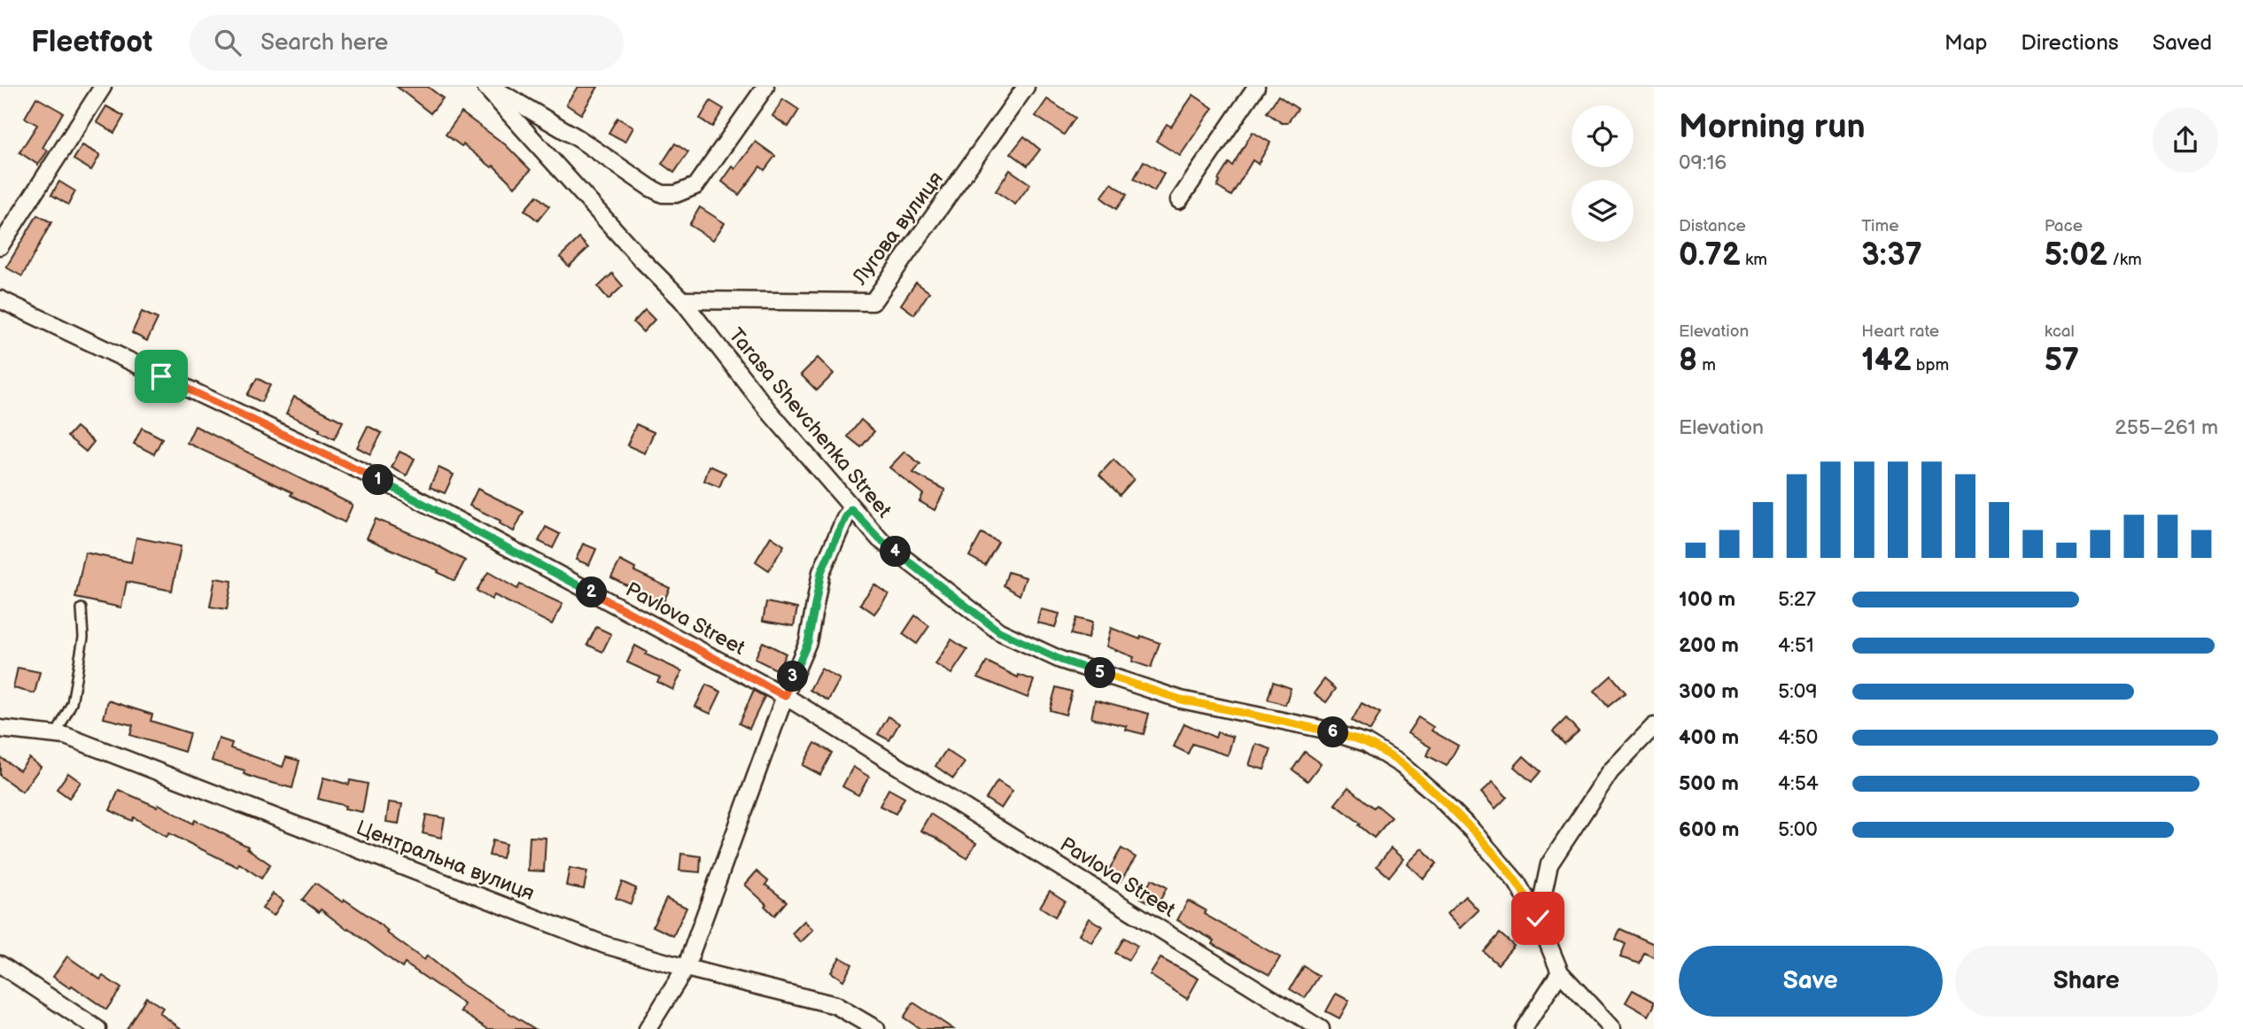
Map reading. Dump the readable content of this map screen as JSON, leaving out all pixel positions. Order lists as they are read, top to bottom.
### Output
{
  "streets": {
    "street": [
      "Лугова вулиця",
      "Tarasa Shevchenka Street",
      "Pavlova Street",
      "Центральна вулиця"
    ]
  },
  "crossings": [
    ["Лугова вулиця", "Tarasa Shevchenka Street"]
  ],
  "page": {
    "header": "Fleetfoot",
    "search": "Search here",
    "nav": ["Map", "Directions", "Saved"],
    "heading": ["Morning run", "09:16"],
    "stats": [
      ["Distance", "0.72 km"],
      ["Time", "3:37"],
      ["Pace", "5:02 /km"],
      ["Elevation", "8 m"],
      ["Heart rate", "142 bpm"],
      ["kcal", "57"]
    ],
    "chart": ["Elevation", "255–261 m"],
    "pins": [
      "1",
      "4",
      "2",
      "5",
      "3",
      "6"
    ],
    "list": [
      {
        "name": "100 m",
        "note": "5:27"
      },
      {
        "name": "200 m",
        "note": "4:51"
      },
      {
        "name": "300 m",
        "note": "5:09"
      },
      {
        "name": "400 m",
        "note": "4:50"
      },
      {
        "name": "500 m",
        "note": "4:54"
      },
      {
        "name": "600 m",
        "note": "5:00"
      }
    ],
    "buttons": ["Save", "Share"]
  }
}
